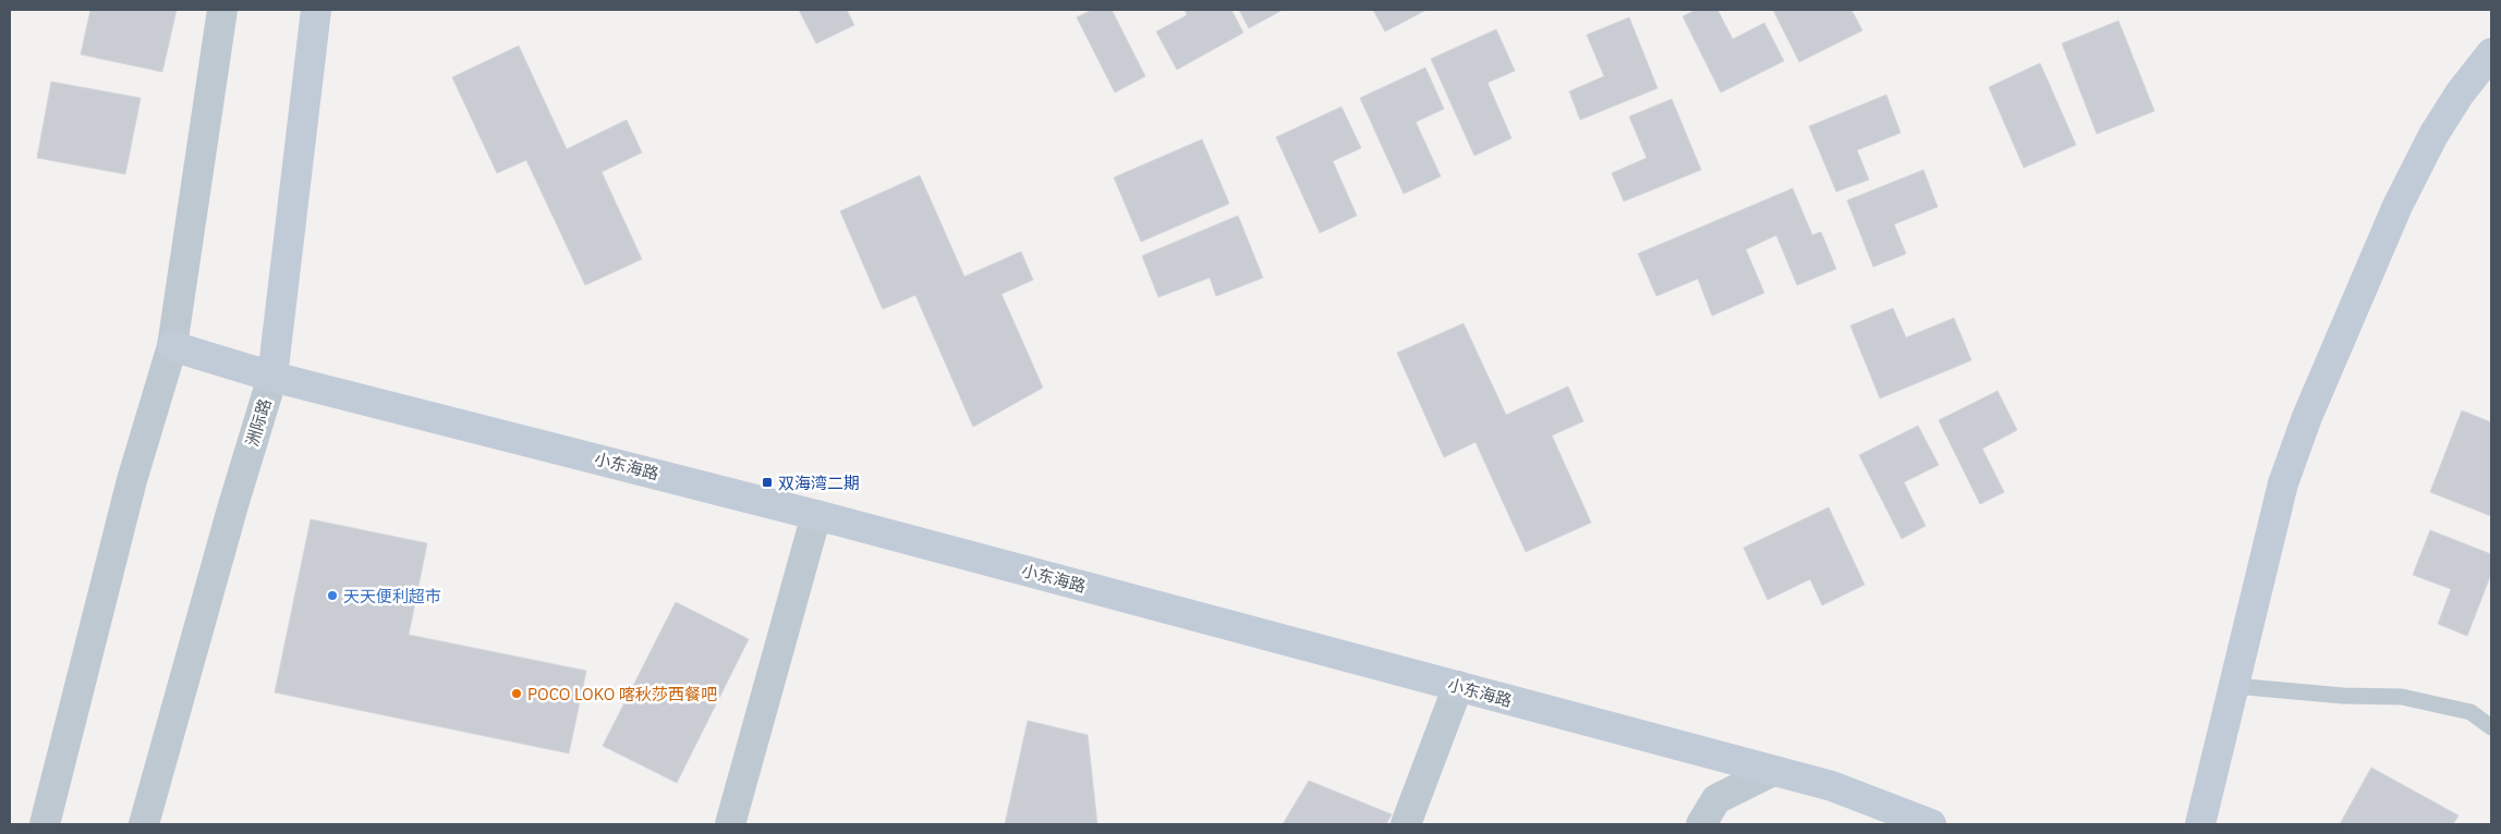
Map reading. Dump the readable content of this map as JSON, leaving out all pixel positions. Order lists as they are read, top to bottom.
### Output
{
  "streets": {
    "main road": ["洲际路", "小东海路"]
  },
  "crossings": [
    ["洲际路", "小东海路"]
  ],
  "places": {
    "transit": ["双海湾二期"],
    "other": ["天天便利超市", "POCO LOKO 喀秋莎西餐吧"]
  }
}
